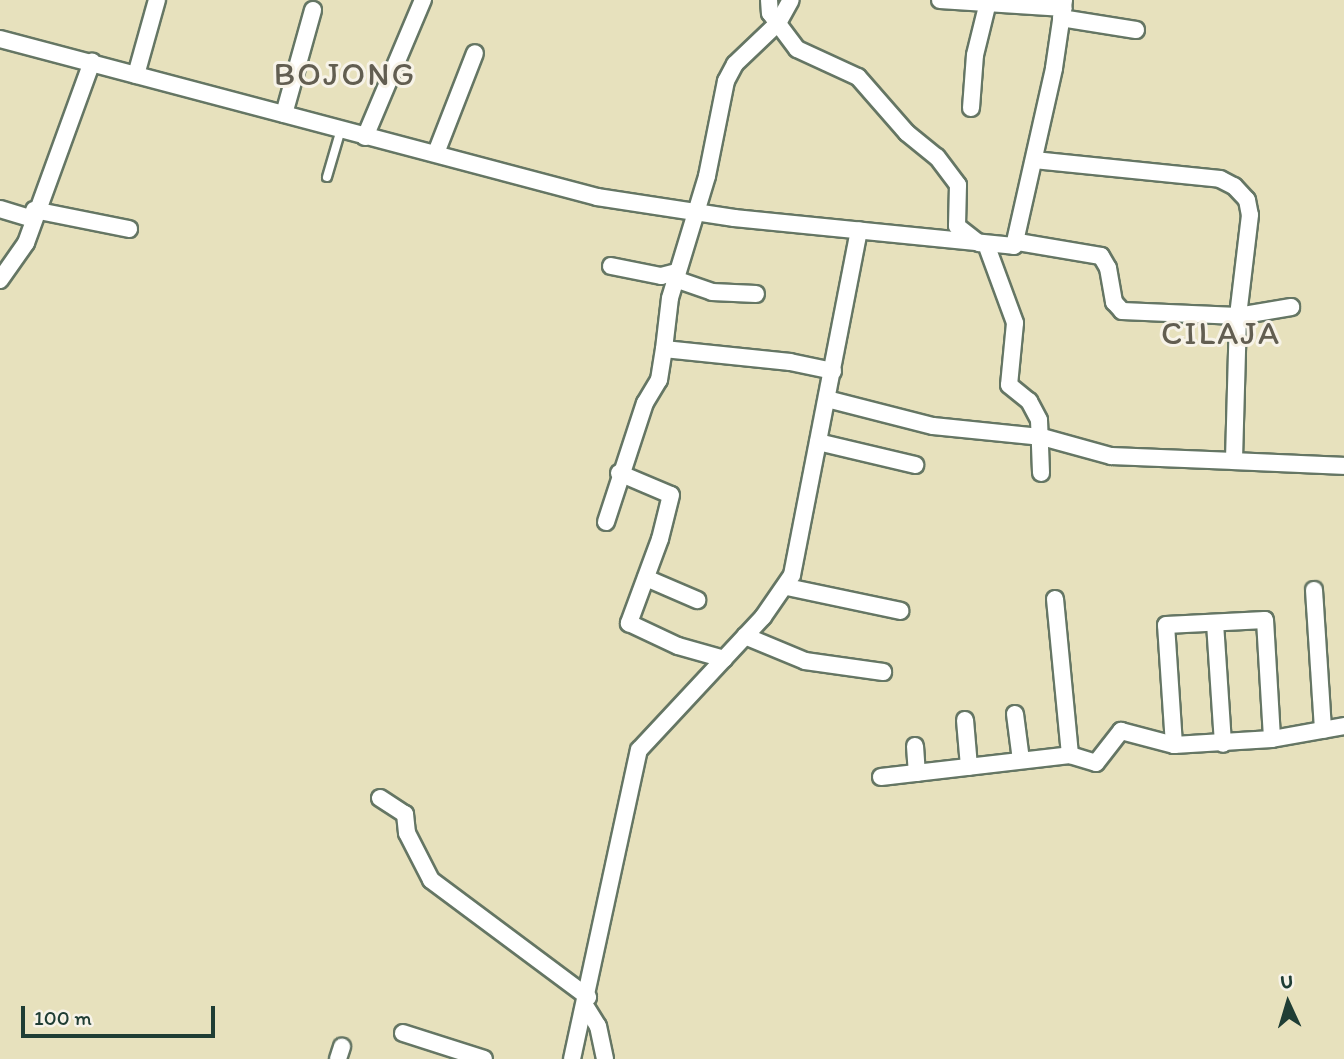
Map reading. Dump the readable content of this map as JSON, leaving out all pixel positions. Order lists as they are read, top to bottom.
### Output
{
  "districts": ["BOJONG", "CILAJA"],
  "scale_bar": "100 m",
  "north": "top"
}
